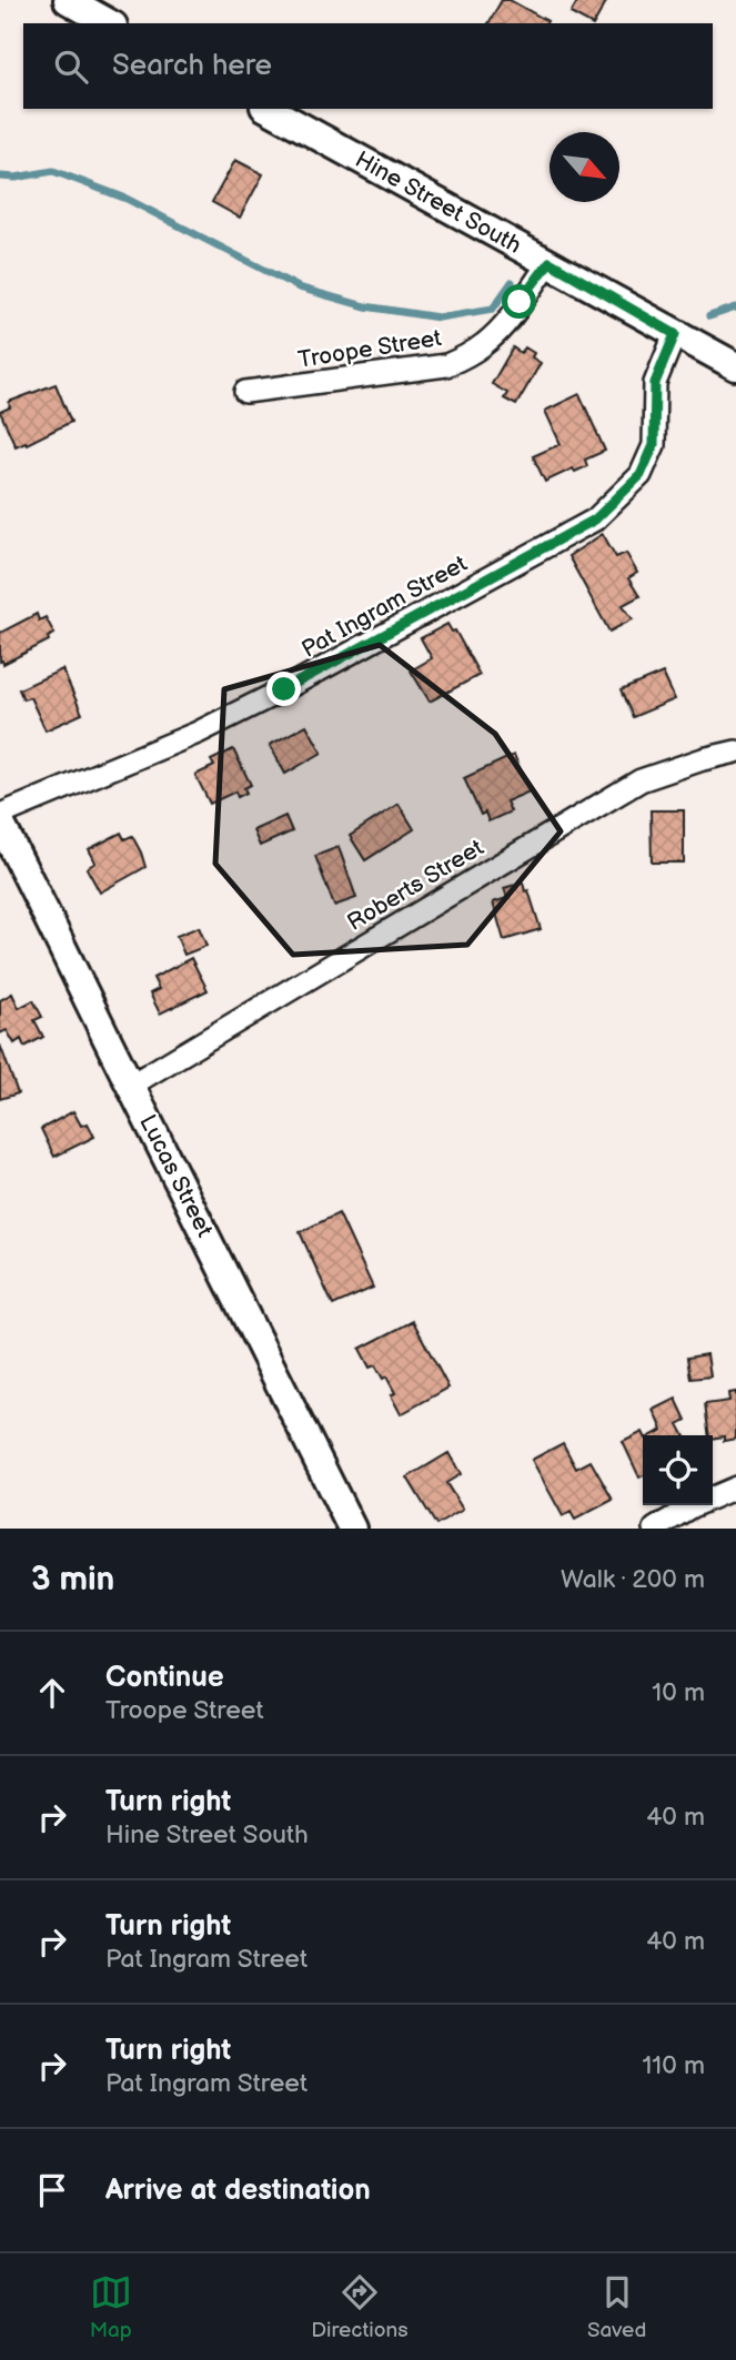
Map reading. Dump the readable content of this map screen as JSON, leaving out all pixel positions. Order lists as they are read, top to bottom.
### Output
{
  "streets": {
    "street": [
      "Hine Street South",
      "Troope Street",
      "Pat Ingram Street",
      "Roberts Street",
      "Lucas Street"
    ]
  },
  "crossings": [
    ["Hine Street South", "Troope Street"],
    ["Hine Street South", "Pat Ingram Street"],
    ["Roberts Street", "Lucas Street"]
  ],
  "north": "bottom right",
  "page": {
    "search": "Search here",
    "heading": ["3 min", "Walk · 200 m"],
    "list": [
      ["Continue", "Troope Street", "10 m"],
      ["Turn right", "Hine Street South", "40 m"],
      ["Turn right", "Pat Ingram Street", "40 m"],
      ["Turn right", "Pat Ingram Street", "110 m"],
      "Arrive at destination"
    ],
    "nav": ["Map", "Directions", "Saved"]
  }
}
